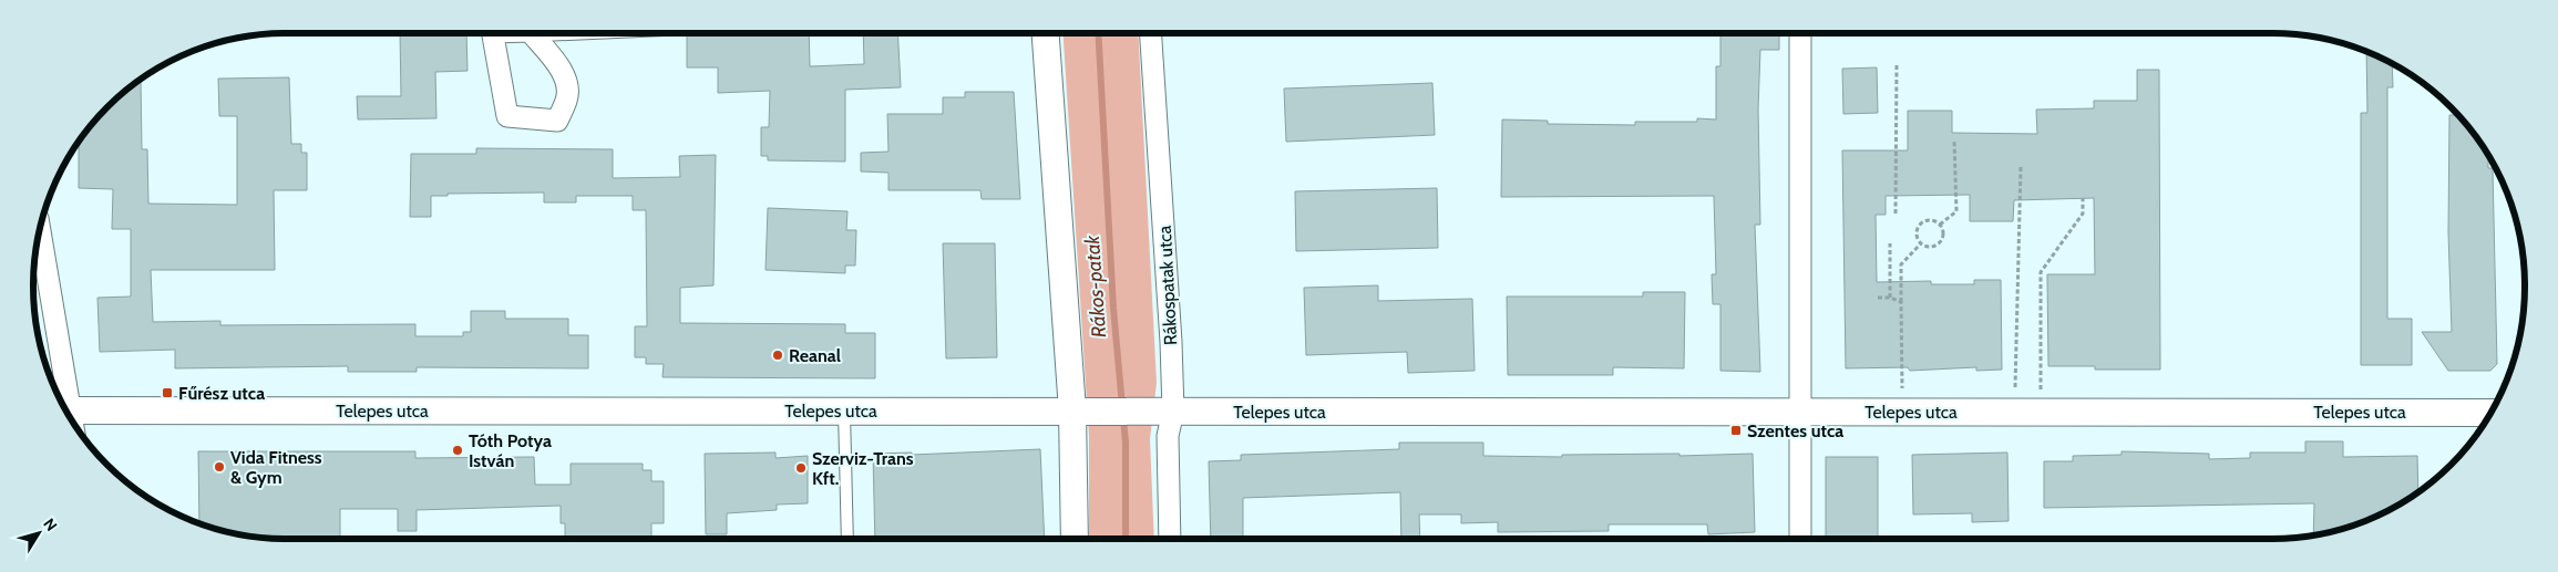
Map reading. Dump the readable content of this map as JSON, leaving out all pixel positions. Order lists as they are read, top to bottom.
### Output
{
  "streets": {
    "street": ["Rákospatak utca", "Telepes utca"]
  },
  "crossings": [
    ["Rákospatak utca", "Telepes utca"]
  ],
  "water": ["Rákos-patak"],
  "places": {
    "other": [
      "Reanal",
      "Tóth Potya István",
      "Vida Fitness & Gym",
      "Szerviz-Trans Kft."
    ],
    "transit": ["Fűrész utca", "Szentes utca"]
  },
  "north": "top right"
}
